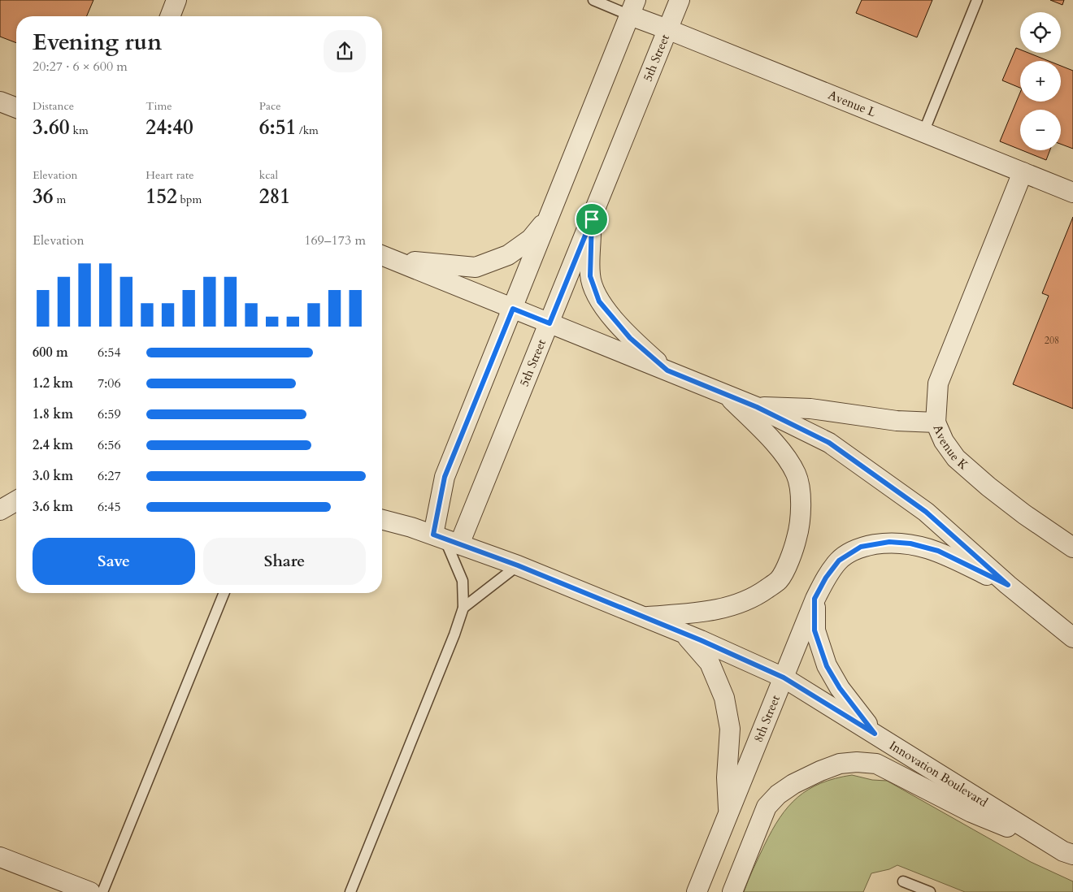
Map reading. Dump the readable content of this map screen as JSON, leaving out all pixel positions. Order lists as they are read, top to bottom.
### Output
{
  "streets": {
    "street": [
      "5th Street",
      "Avenue L",
      "Avenue K",
      "8th Street",
      "Innovation Boulevard"
    ]
  },
  "crossings": [
    ["5th Street", "Avenue L"],
    ["5th Street", "Innovation Boulevard"],
    ["8th Street", "Innovation Boulevard"]
  ],
  "house_numbers": ["208"],
  "page": {
    "map_buttons": ["+", "−"],
    "heading": ["Evening run", "20:27 · 6 × 600 m"],
    "stats": [
      ["Distance", "3.60 km"],
      ["Time", "24:40"],
      ["Pace", "6:51 /km"],
      ["Elevation", "36 m"],
      ["Heart rate", "152 bpm"],
      ["kcal", "281"]
    ],
    "chart": ["Elevation", "169–173 m"],
    "list": [
      {
        "name": "600 m",
        "note": "6:54"
      },
      {
        "name": "1.2 km",
        "note": "7:06"
      },
      {
        "name": "1.8 km",
        "note": "6:59"
      },
      {
        "name": "2.4 km",
        "note": "6:56"
      },
      {
        "name": "3.0 km",
        "note": "6:27"
      },
      {
        "name": "3.6 km",
        "note": "6:45"
      }
    ],
    "buttons": ["Save", "Share"]
  }
}
